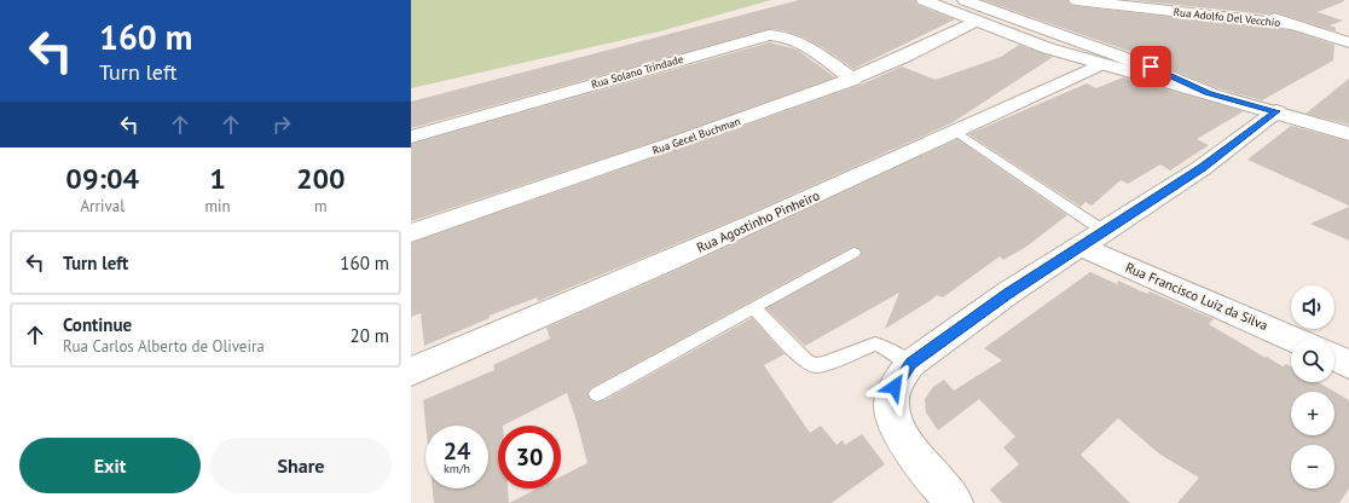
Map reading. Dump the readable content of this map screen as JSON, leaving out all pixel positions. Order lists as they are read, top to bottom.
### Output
{
  "streets": {
    "street": [
      "Rua Adolfo Del Vecchio",
      "Rua Solano Trindade",
      "Rua Gecel Buchman",
      "Rua Agostinho Pinheiro",
      "Rua Francisco Luiz da Silva"
    ]
  },
  "crossings": [
    ["Rua Solano Trindade", "Rua Gecel Buchman"]
  ],
  "page": {
    "turn": ["160 m", "Turn left"],
    "eta": [
      "09:04",
      "Arrival",
      "1",
      "min",
      "200",
      "m"
    ],
    "list": [
      {
        "name": "Turn left",
        "value": "160 m"
      },
      {
        "name": "Continue",
        "note": "Rua Carlos Alberto de Oliveira",
        "value": "20 m"
      }
    ],
    "map_buttons": ["+", "−"],
    "speed": "24 km/h",
    "limit": "30",
    "buttons": ["Exit", "Share"]
  }
}
